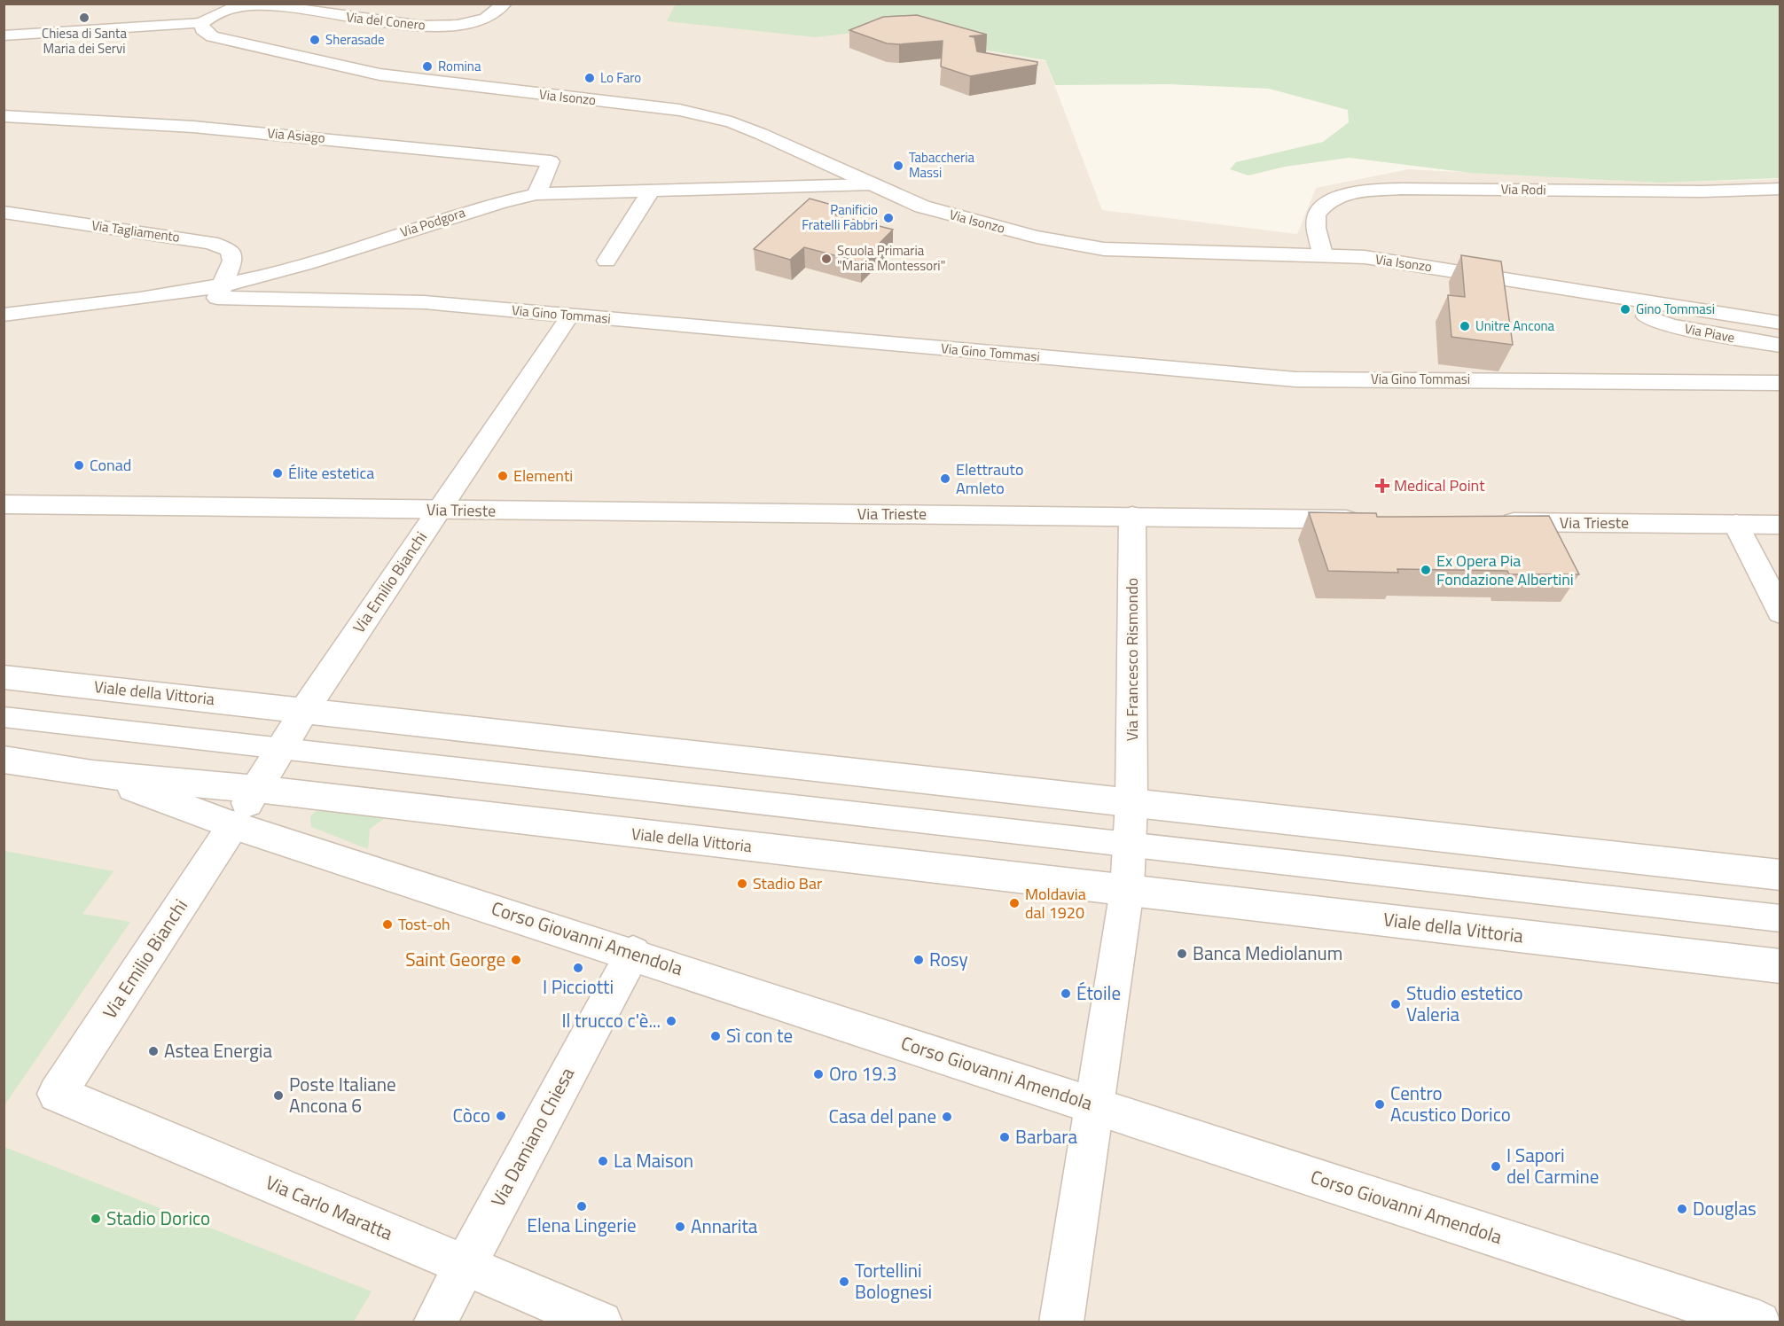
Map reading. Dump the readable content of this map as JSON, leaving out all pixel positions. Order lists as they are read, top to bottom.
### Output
{
  "streets": {
    "street": [
      "Via del Conero",
      "Via Isonzo",
      "Via Asiago",
      "Via Rodi",
      "Via Podgora",
      "Via Tagliamento",
      "Via Gino Tommasi",
      "Via Piave",
      "Via Trieste",
      "Via Emilio Bianchi",
      "Via Francesco Rismondo",
      "Viale della Vittoria",
      "Corso Giovanni Amendola",
      "Via Damiano Chiesa",
      "Via Carlo Maratta"
    ]
  },
  "crossings": [
    ["Via del Conero", "Via Isonzo"],
    ["Via Isonzo", "Via Rodi"],
    ["Via Isonzo", "Via Podgora"],
    ["Via Isonzo", "Via Piave"],
    ["Via Asiago", "Via Podgora"],
    ["Via Podgora", "Via Tagliamento"],
    ["Via Podgora", "Via Gino Tommasi"],
    ["Via Tagliamento", "Via Gino Tommasi"],
    ["Via Trieste", "Via Emilio Bianchi"],
    ["Via Trieste", "Via Francesco Rismondo"],
    ["Via Emilio Bianchi", "Viale della Vittoria"],
    ["Via Emilio Bianchi", "Corso Giovanni Amendola"],
    ["Via Emilio Bianchi", "Via Carlo Maratta"],
    ["Via Francesco Rismondo", "Viale della Vittoria"],
    ["Viale della Vittoria", "Corso Giovanni Amendola"],
    ["Corso Giovanni Amendola", "Via Damiano Chiesa"],
    ["Via Damiano Chiesa", "Via Carlo Maratta"]
  ],
  "places": {
    "other": [
      "Chiesa di Santa Maria dei Servi",
      "Sherasade",
      "Romina",
      "Lo Faro",
      "Tabaccheria Massi",
      "Panificio Fratelli Fabbri",
      "Scuola Primaria \"Maria Montessori\"",
      "Gino Tommasi",
      "Unitre Ancona",
      "Conad",
      "Élite estetica",
      "Elementi",
      "Elettrauto Amleto",
      "Ex Opera Pia Fondazione Albertini",
      "Stadio Bar",
      "Moldavia dal 1920",
      "Tost-oh",
      "Banca Mediolanum",
      "Saint George",
      "Rosy",
      "I Picciotti",
      "Étoile",
      "Studio estetico Valeria",
      "Il trucco c'è...",
      "Sì con te",
      "Astea Energia",
      "Oro 19.3",
      "Poste Italiane Ancona 6",
      "Centro Acustico Dorico",
      "Còco",
      "Casa del pane",
      "Barbara",
      "La Maison",
      "I Sapori del Carmine",
      "Elena Lingerie",
      "Douglas",
      "Stadio Dorico",
      "Annarita",
      "Tortellini Bolognesi"
    ],
    "health": ["Medical Point"]
  }
}
